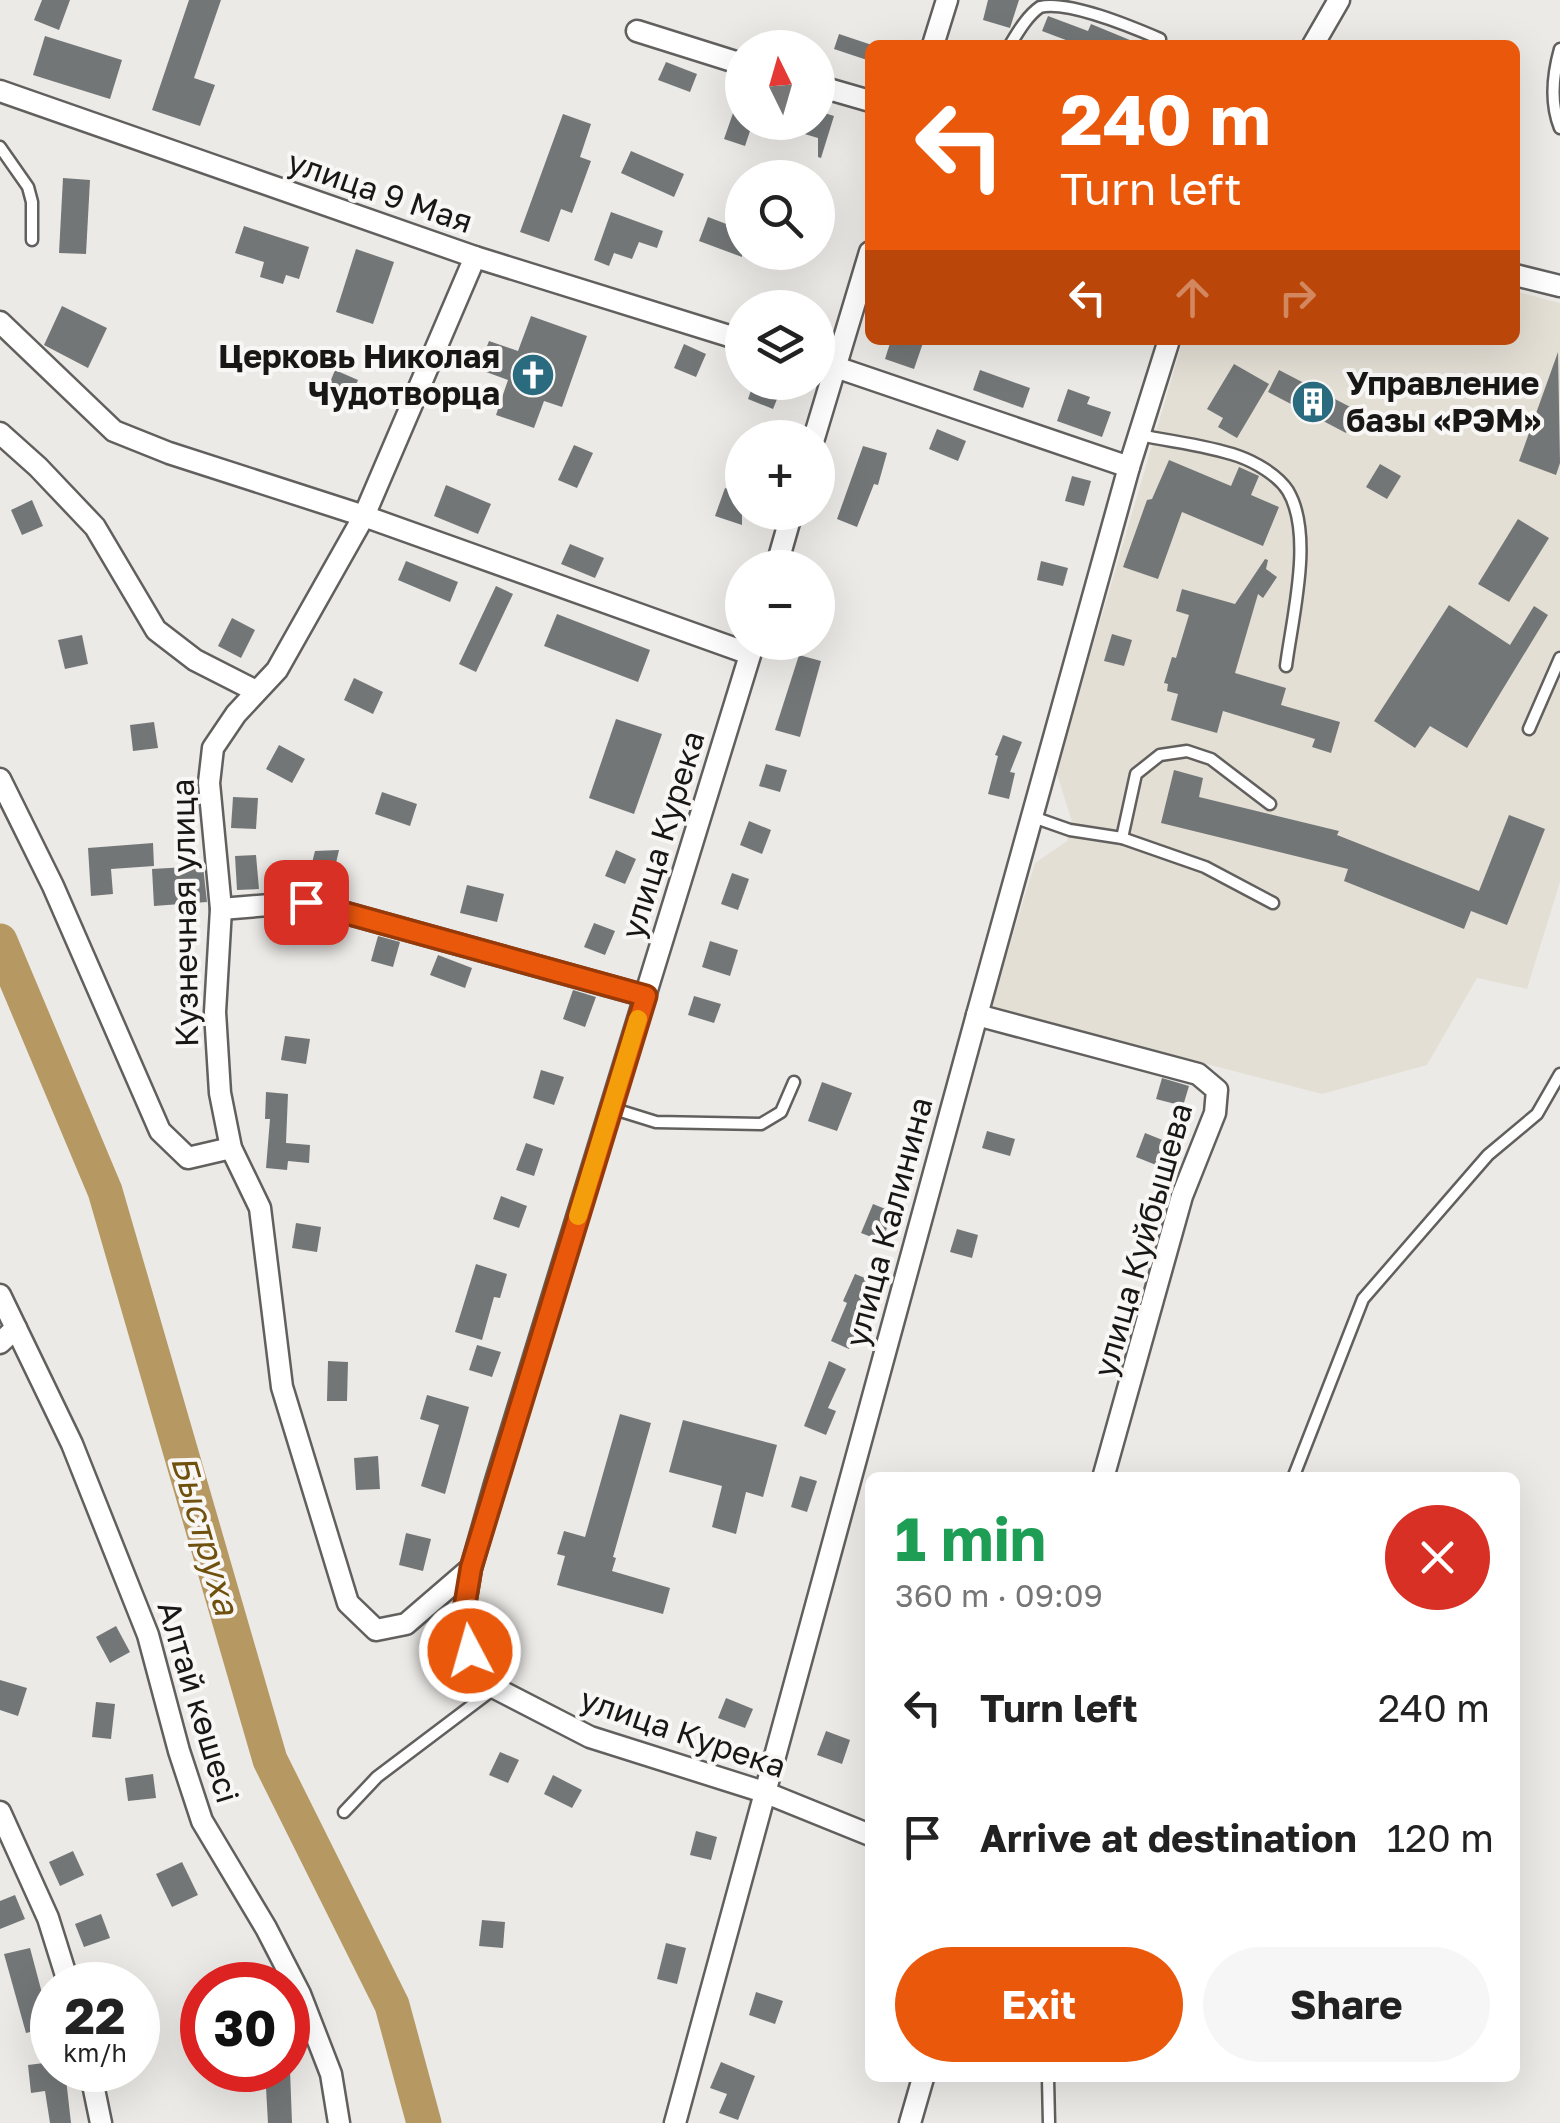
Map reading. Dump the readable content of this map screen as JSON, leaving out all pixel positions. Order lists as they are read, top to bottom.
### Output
{
  "streets": {
    "street": [
      "улица 9 Мая",
      "улица Курека",
      "Кузнечная улица",
      "улица Калинина",
      "улица Куйбышева",
      "Алтай көшесі"
    ]
  },
  "crossings": [
    ["улица 9 Мая", "Кузнечная улица"],
    ["улица Курека", "Кузнечная улица"],
    ["улица Курека", "улица Калинина"],
    ["улица Калинина", "улица Куйбышева"]
  ],
  "water": ["Быструха"],
  "places": {
    "church": ["Церковь Николая Чудотворца"],
    "building": ["Управление базы «РЭМ»"]
  },
  "north": "top",
  "page": {
    "map_buttons": ["+", "−"],
    "turn": ["240 m", "Turn left"],
    "heading": ["1 min", "360 m · 09:09"],
    "list": [
      {
        "name": "Turn left",
        "value": "240 m"
      },
      {
        "name": "Arrive at destination",
        "value": "120 m"
      }
    ],
    "buttons": ["Exit", "Share"],
    "speed": "22 km/h",
    "limit": "30"
  }
}
